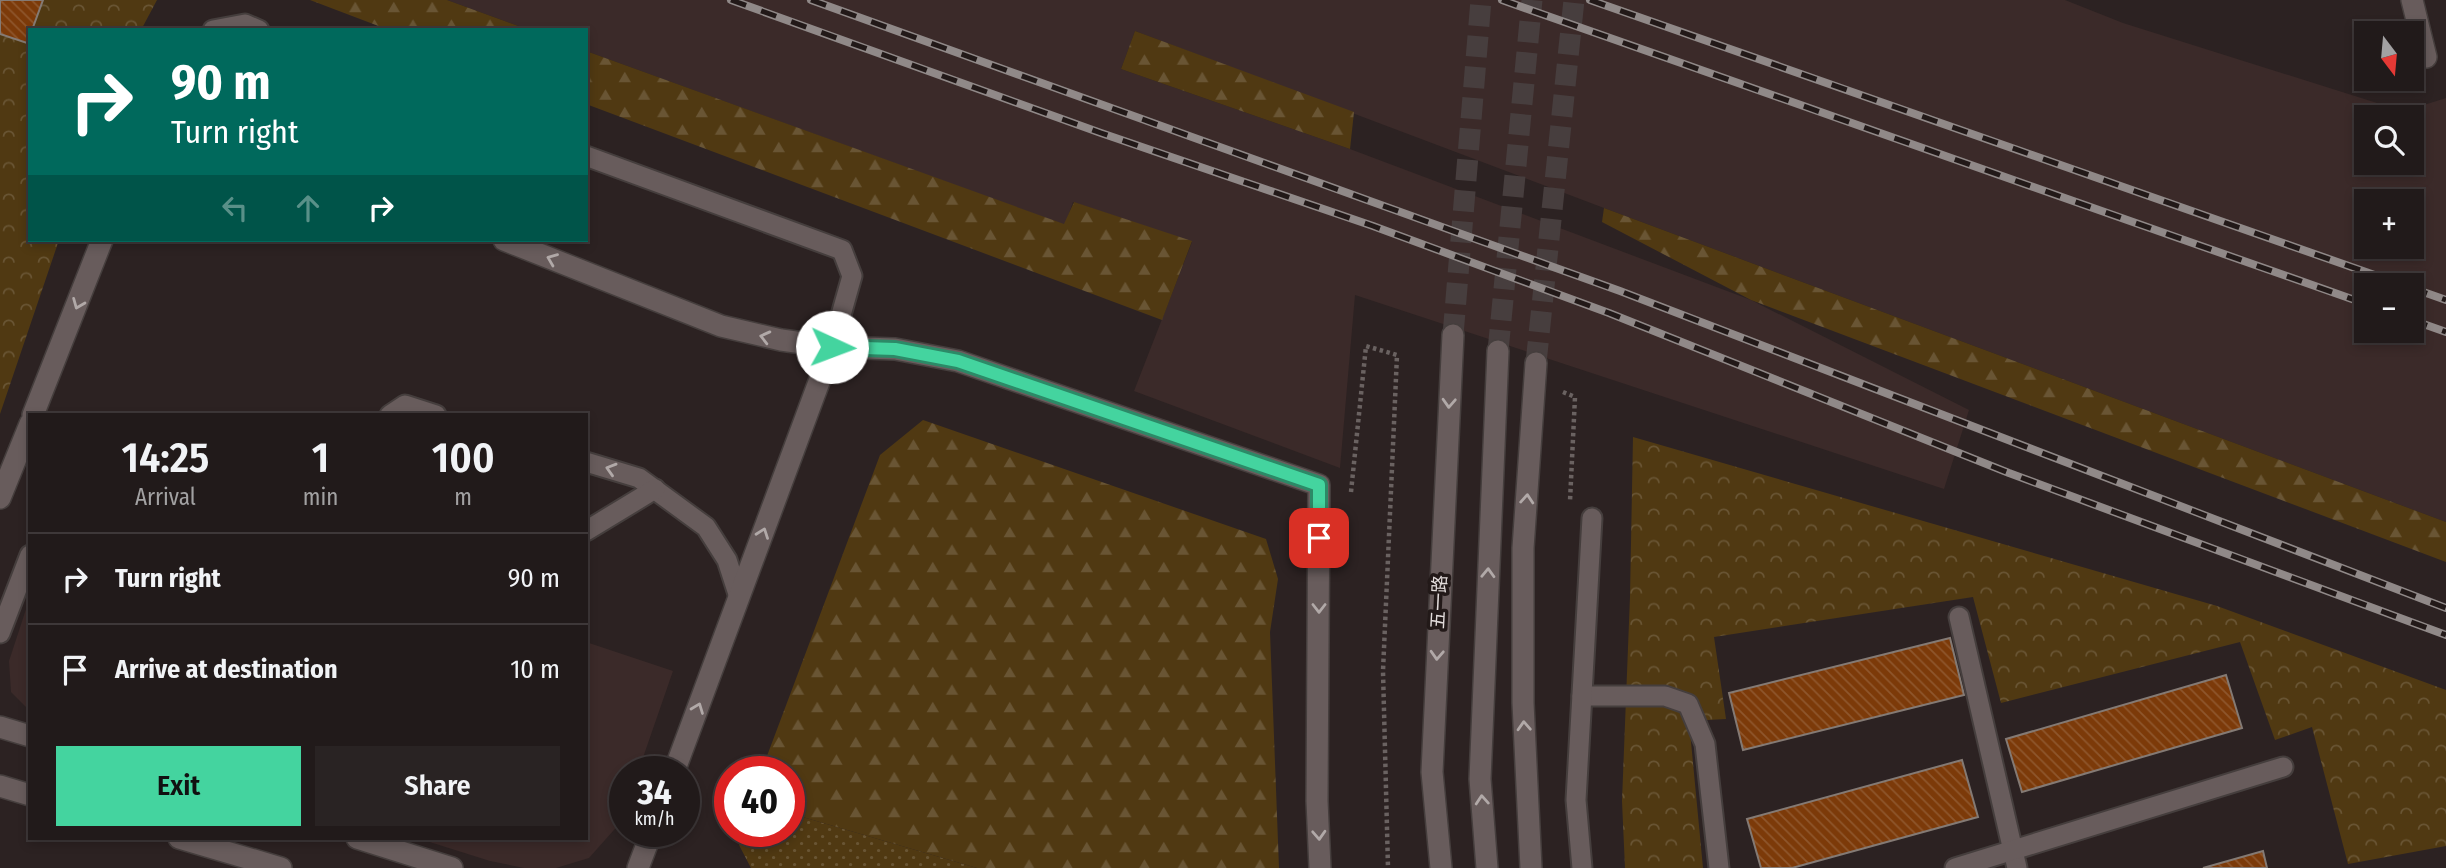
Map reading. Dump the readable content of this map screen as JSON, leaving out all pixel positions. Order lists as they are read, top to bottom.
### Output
{
  "streets": {
    "street": ["五一路"]
  },
  "north": "bottom",
  "page": {
    "map_buttons": ["+", "−"],
    "turn": ["90 m", "Turn right"],
    "eta": [
      "14:25",
      "Arrival",
      "1",
      "min",
      "100",
      "m"
    ],
    "list": [
      {
        "name": "Turn right",
        "value": "90 m"
      },
      {
        "name": "Arrive at destination",
        "value": "10 m"
      }
    ],
    "buttons": ["Exit", "Share"],
    "speed": "34 km/h",
    "limit": "40"
  }
}
